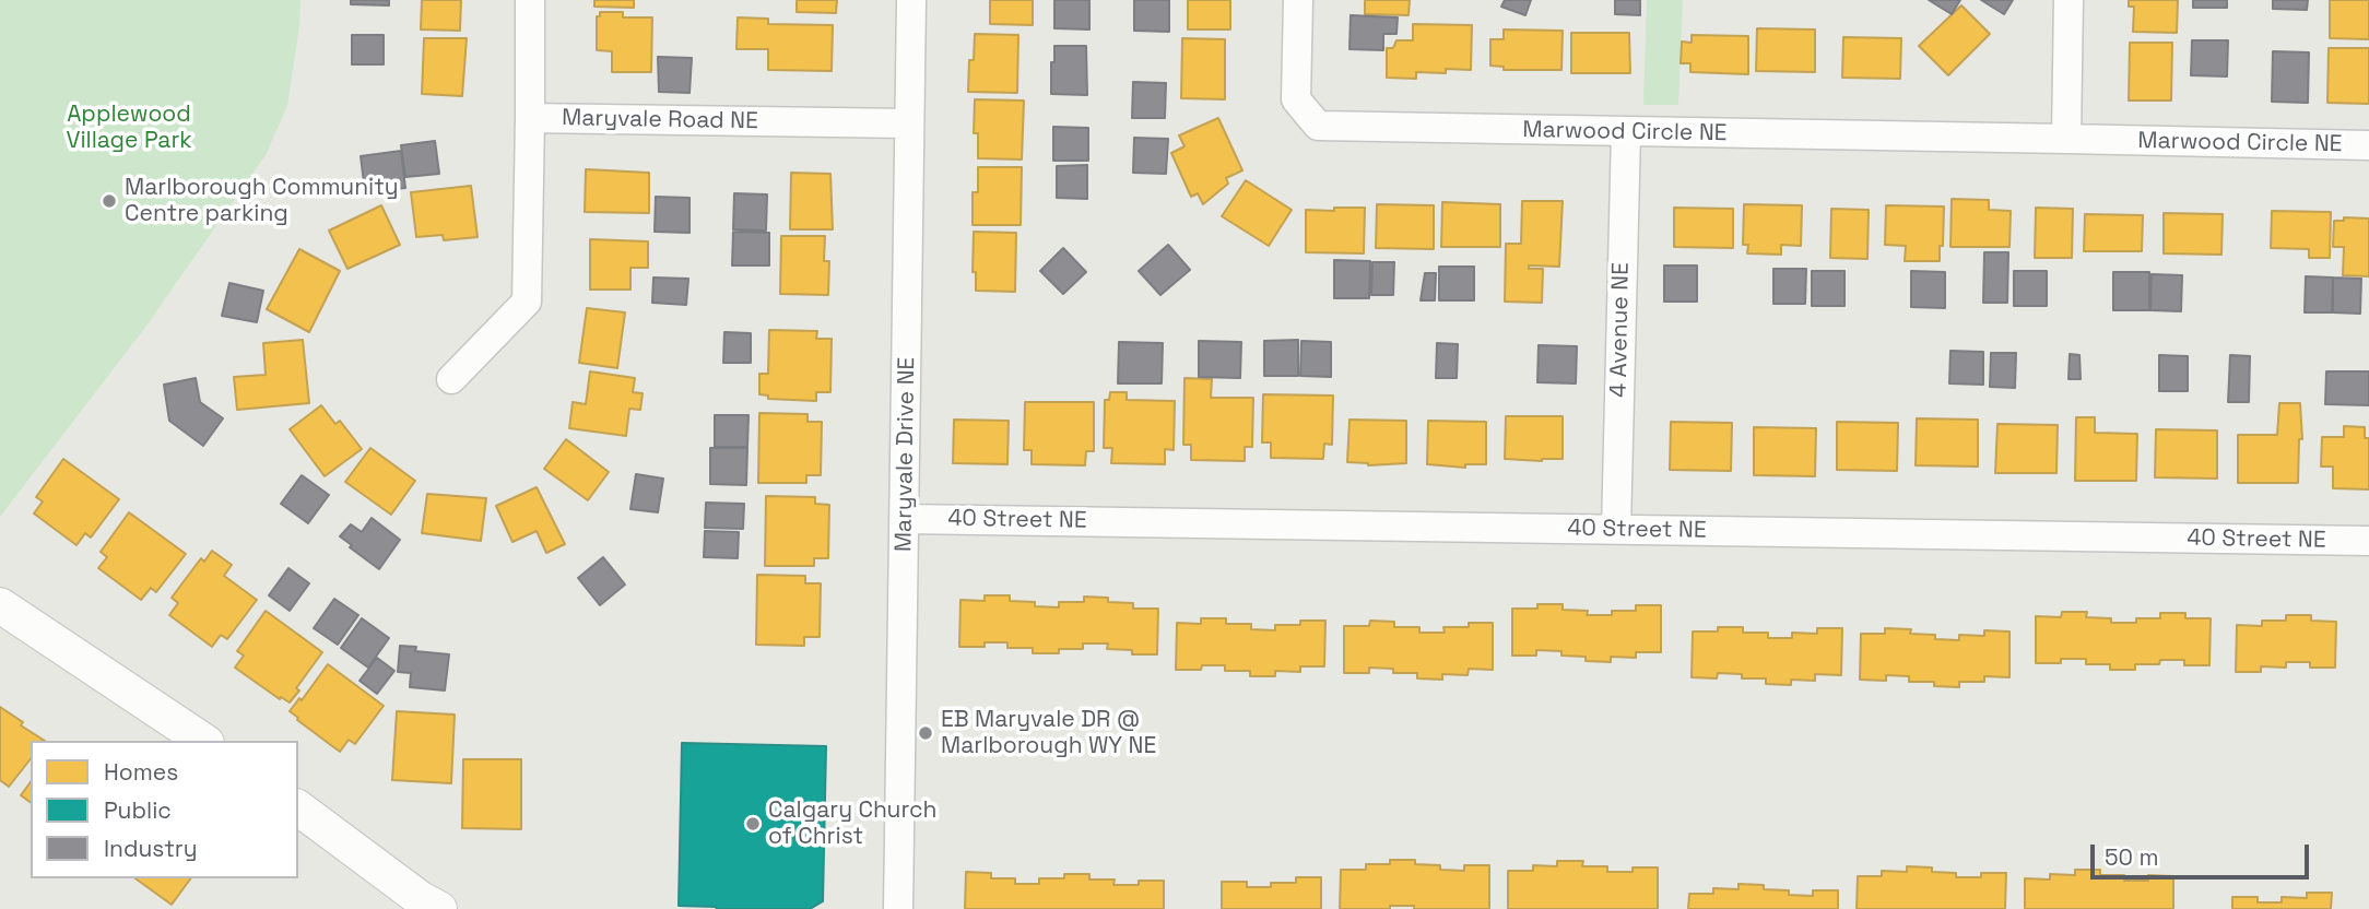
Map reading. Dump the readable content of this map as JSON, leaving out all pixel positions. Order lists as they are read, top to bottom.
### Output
{
  "streets": {
    "street": [
      "Maryvale Road NE",
      "Marwood Circle NE",
      "4 Avenue NE",
      "Maryvale Drive NE",
      "40 Street NE"
    ]
  },
  "crossings": [
    ["Maryvale Road NE", "Maryvale Drive NE"],
    ["Marwood Circle NE", "4 Avenue NE"],
    ["4 Avenue NE", "40 Street NE"],
    ["Maryvale Drive NE", "40 Street NE"]
  ],
  "parks": ["Applewood Village Park"],
  "places": ["Marlborough Community Centre parking", "EB Maryvale DR @ Marlborough WY NE", "Calgary Church of Christ"],
  "legend": ["Homes", "Public", "Industry"],
  "scale_bar": "50 m"
}
